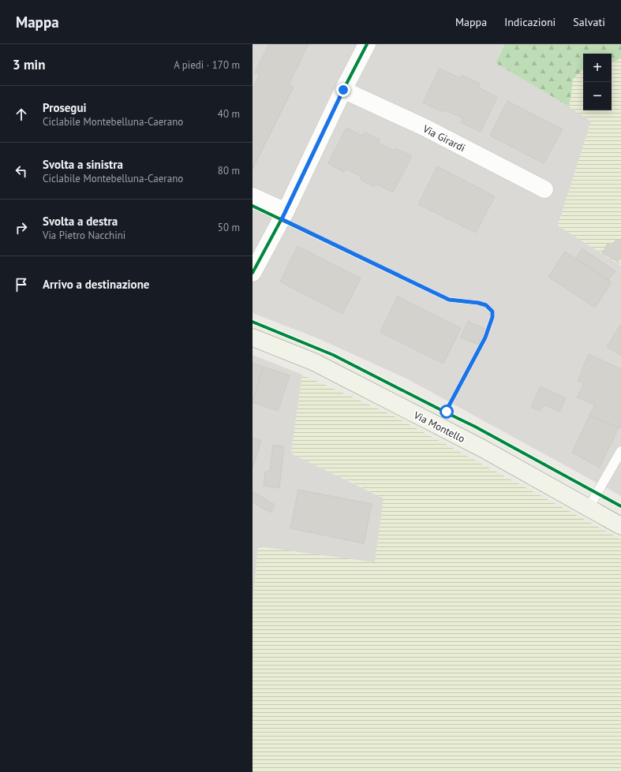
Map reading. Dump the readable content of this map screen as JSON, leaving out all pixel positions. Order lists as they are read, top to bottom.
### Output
{
  "streets": {
    "main road": ["Via Montello"],
    "street": ["Via Girardi"]
  },
  "page": {
    "header": "Mappa",
    "nav": ["Mappa", "Indicazioni", "Salvati"],
    "heading": ["3 min", "A piedi · 170 m"],
    "map_buttons": ["+", "−"],
    "list": [
      ["Prosegui", "Ciclabile Montebelluna-Caerano", "40 m"],
      ["Svolta a sinistra", "Ciclabile Montebelluna-Caerano", "80 m"],
      ["Svolta a destra", "Via Pietro Nacchini", "50 m"],
      "Arrivo a destinazione"
    ]
  }
}
